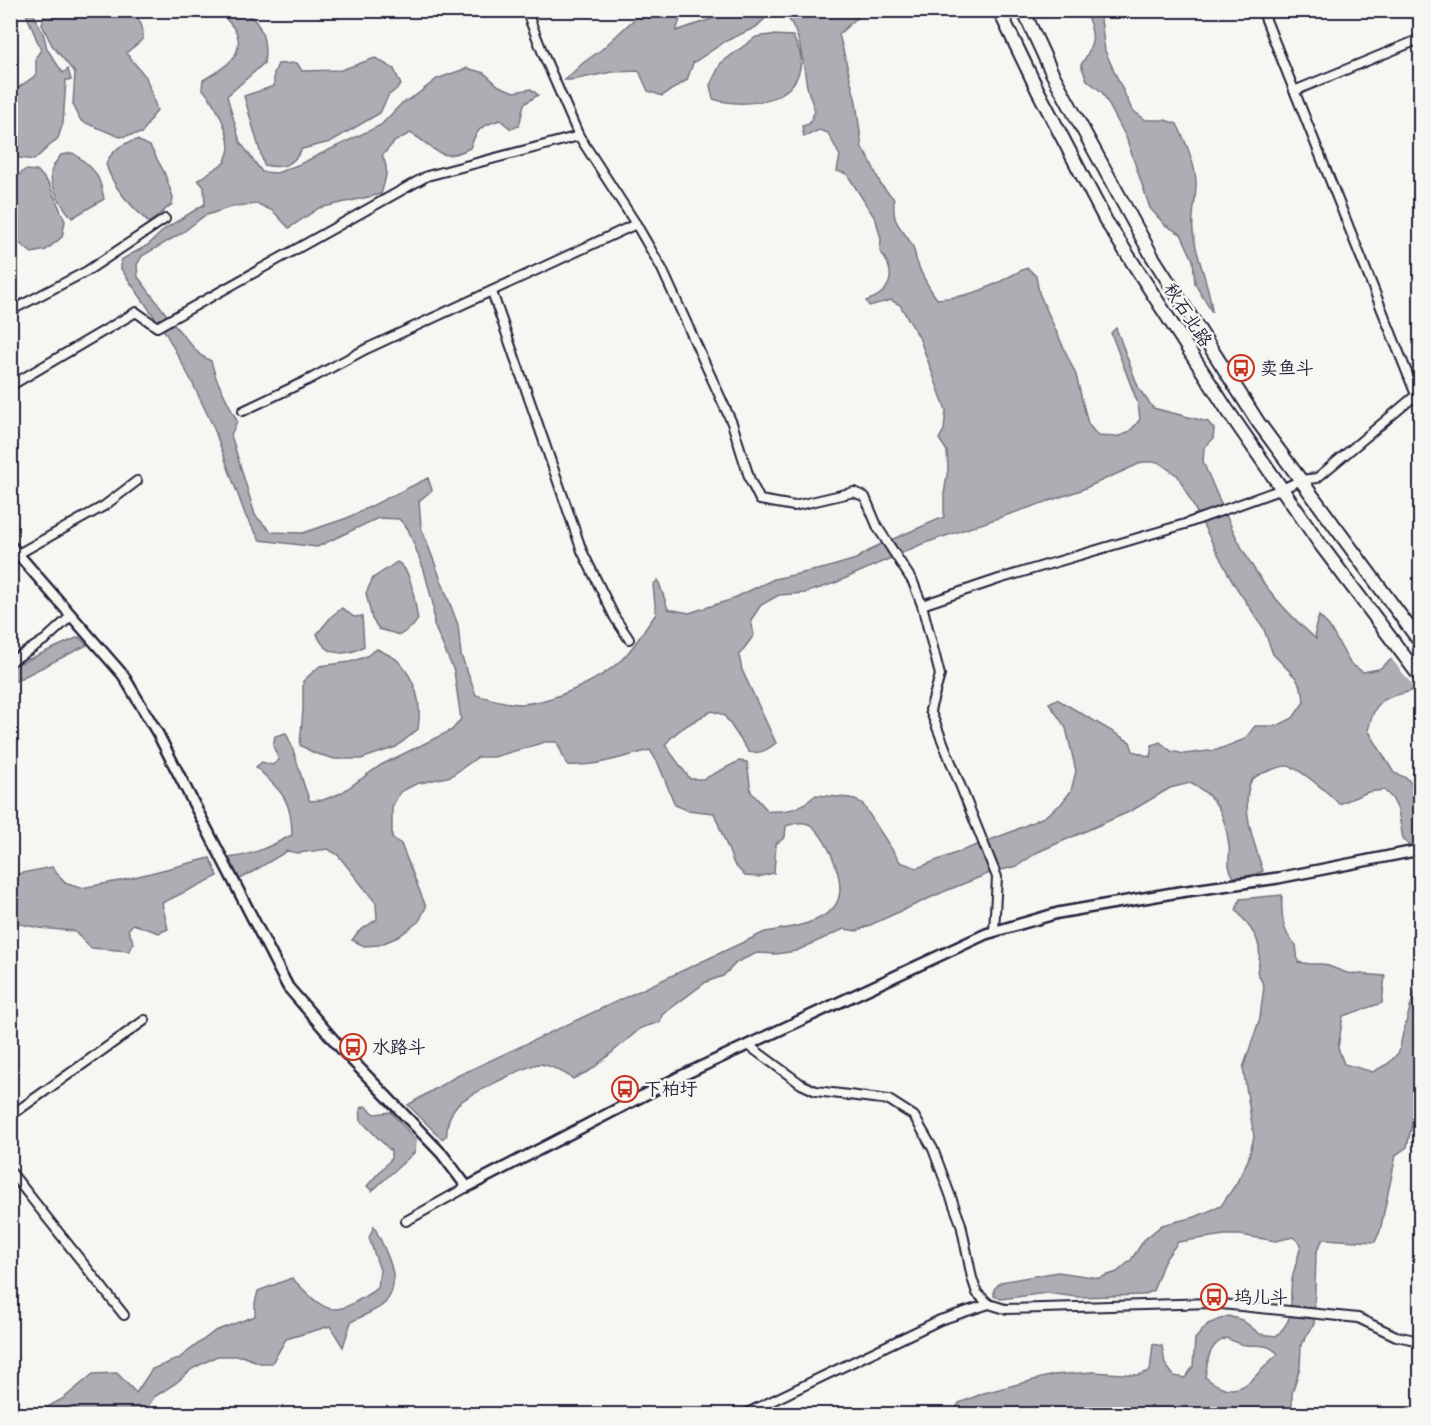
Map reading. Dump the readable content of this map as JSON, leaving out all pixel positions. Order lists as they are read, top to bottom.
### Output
{
  "streets": {
    "main road": ["秋石北路"]
  },
  "places": {
    "bus stop": [
      "卖鱼斗",
      "水路斗",
      "下柏圩",
      "坞儿斗"
    ]
  }
}
